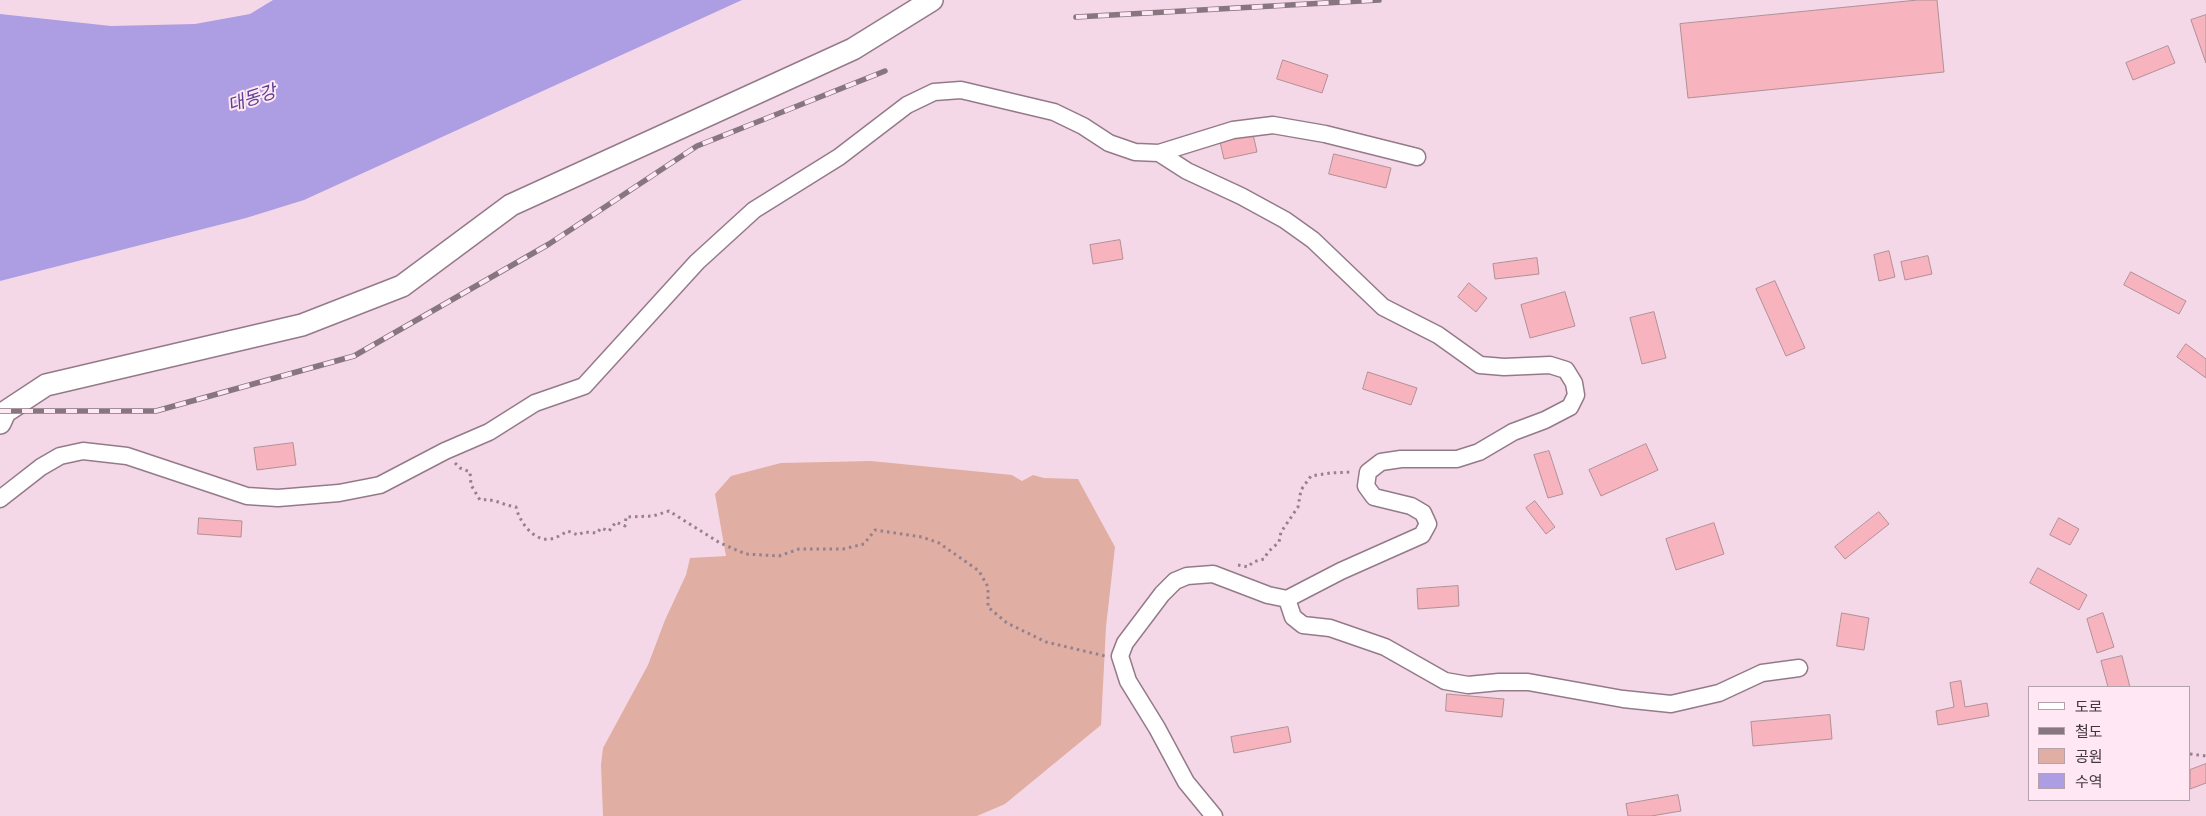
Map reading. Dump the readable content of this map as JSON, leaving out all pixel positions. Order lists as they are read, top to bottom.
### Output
{
  "water": ["대동강"],
  "legend": [
    "도로",
    "철도",
    "공원",
    "수역"
  ]
}
